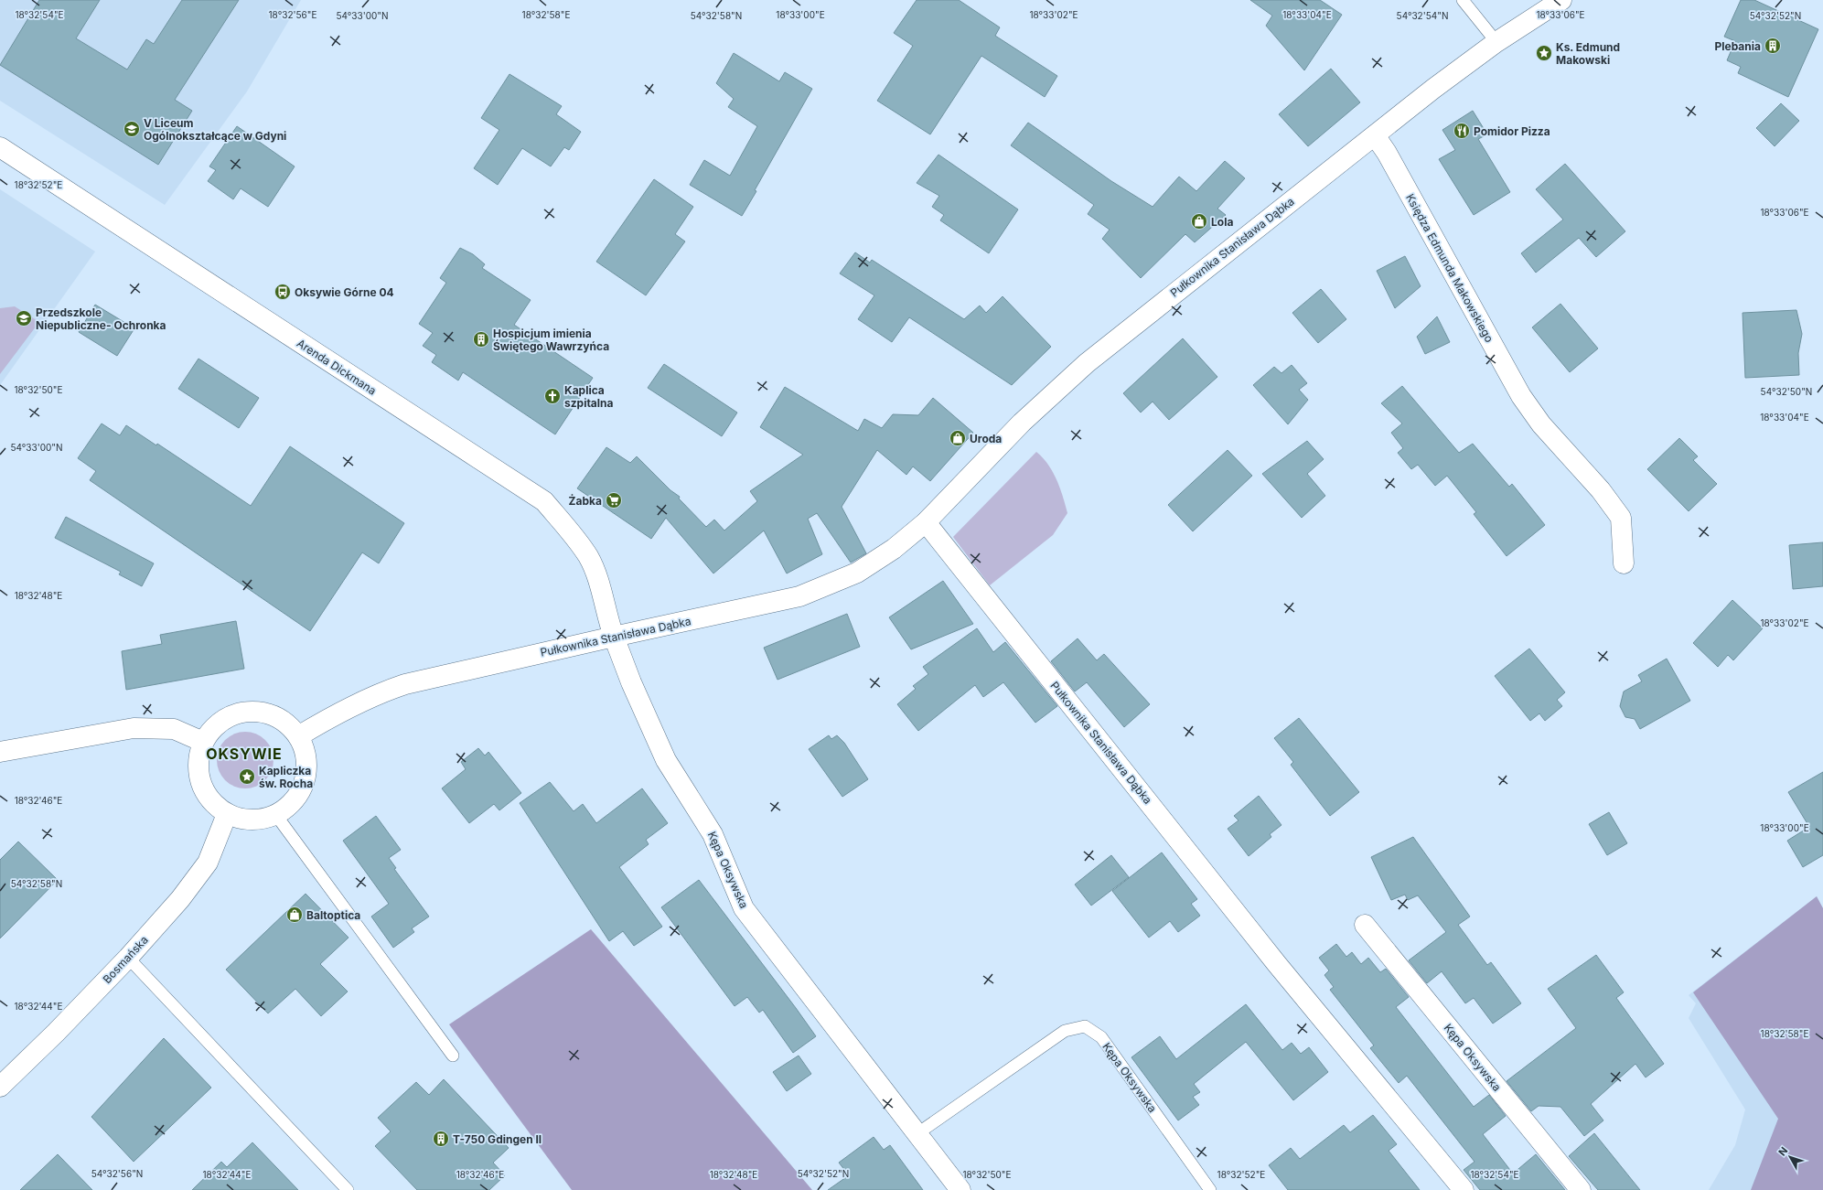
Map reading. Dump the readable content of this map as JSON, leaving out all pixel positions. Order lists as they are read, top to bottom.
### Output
{
  "streets": {
    "street": [
      "Pułkownika Stanisława Dąbka",
      "Księdza Edmunda Makowskiego",
      "Arenda Dickmana",
      "Kępa Oksywska",
      "Bosmańska"
    ]
  },
  "crossings": [
    ["Pułkownika Stanisława Dąbka", "Księdza Edmunda Makowskiego"],
    ["Pułkownika Stanisława Dąbka", "Arenda Dickmana"],
    ["Pułkownika Stanisława Dąbka", "Kępa Oksywska"],
    ["Pułkownika Stanisława Dąbka", "Bosmańska"],
    ["Arenda Dickmana", "Kępa Oksywska"]
  ],
  "districts": ["OKSYWIE"],
  "places": {
    "building": ["Plebania", "Hospicjum imienia Świętego Wawrzyńca", "T-750 Gdingen II"],
    "place": ["Ks. Edmund Makowski", "Kapliczka św. Rocha"],
    "school or university": ["V Liceum Ogólnokształcące w Gdyni", "Przedszkole Niepubliczne- Ochronka"],
    "restaurant": ["Pomidor Pizza"],
    "shop": ["Lola", "Uroda", "Baltoptica"],
    "bus stop": ["Oksywie Górne 04"],
    "church": ["Kaplica szpitalna"],
    "supermarket": ["Żabka"]
  },
  "north": "top left",
  "coordinates": [
    "18°33'04\"E",
    "18°33'06\"E",
    "18°32'54\"E",
    "18°32'56\"E",
    "18°32'58\"E",
    "18°33'00\"E",
    "18°33'02\"E",
    "54°33'00\"N",
    "54°32'58\"N",
    "54°32'54\"N",
    "54°32'52\"N",
    "18°32'52\"E",
    "18°32'50\"E",
    "54°32'50\"N",
    "18°32'48\"E",
    "18°32'46\"E",
    "18°32'44\"E",
    "54°32'56\"N"
  ]
}
